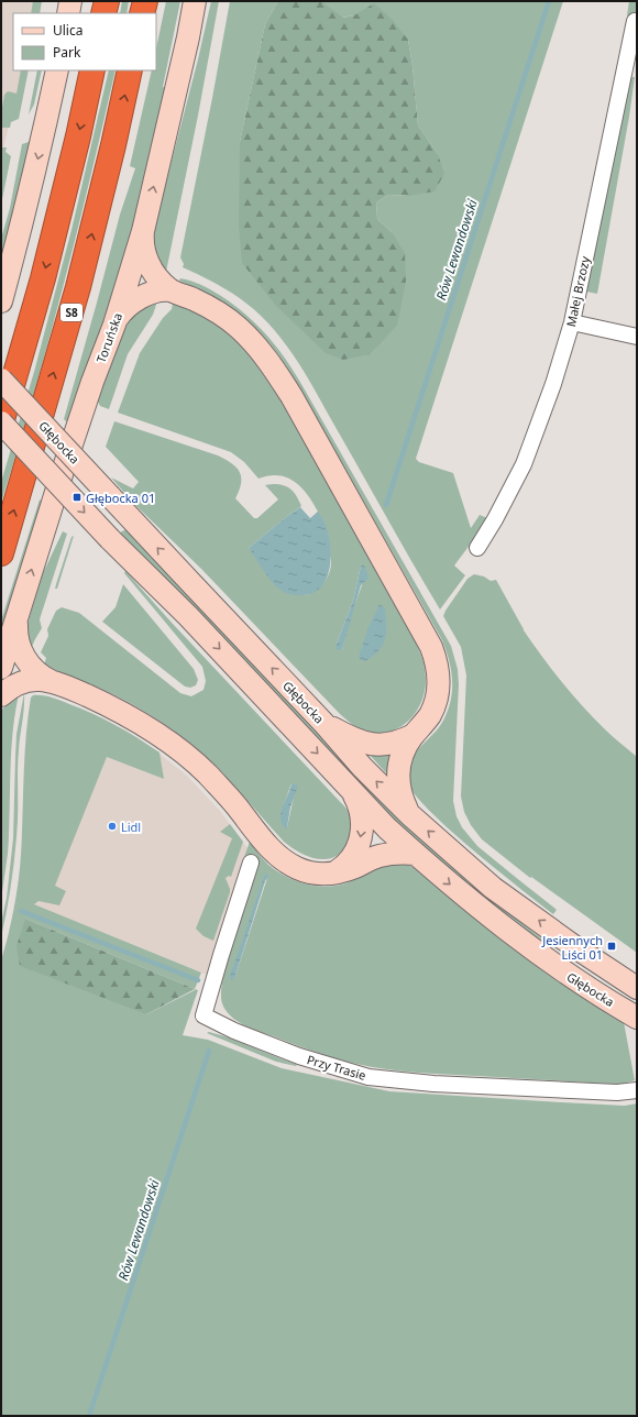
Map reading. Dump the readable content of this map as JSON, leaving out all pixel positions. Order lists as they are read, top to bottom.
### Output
{
  "streets": {
    "highway": ["S8"],
    "street": [
      "Małej Brzozy",
      "Toruńska",
      "Głębocka",
      "Przy Trasie"
    ]
  },
  "water": ["Rów Lewandowski"],
  "places": {
    "transit": ["Głębocka 01", "Jesiennych Liści 01"],
    "other": ["Lidl"]
  },
  "legend": ["Ulica", "Park"]
}
